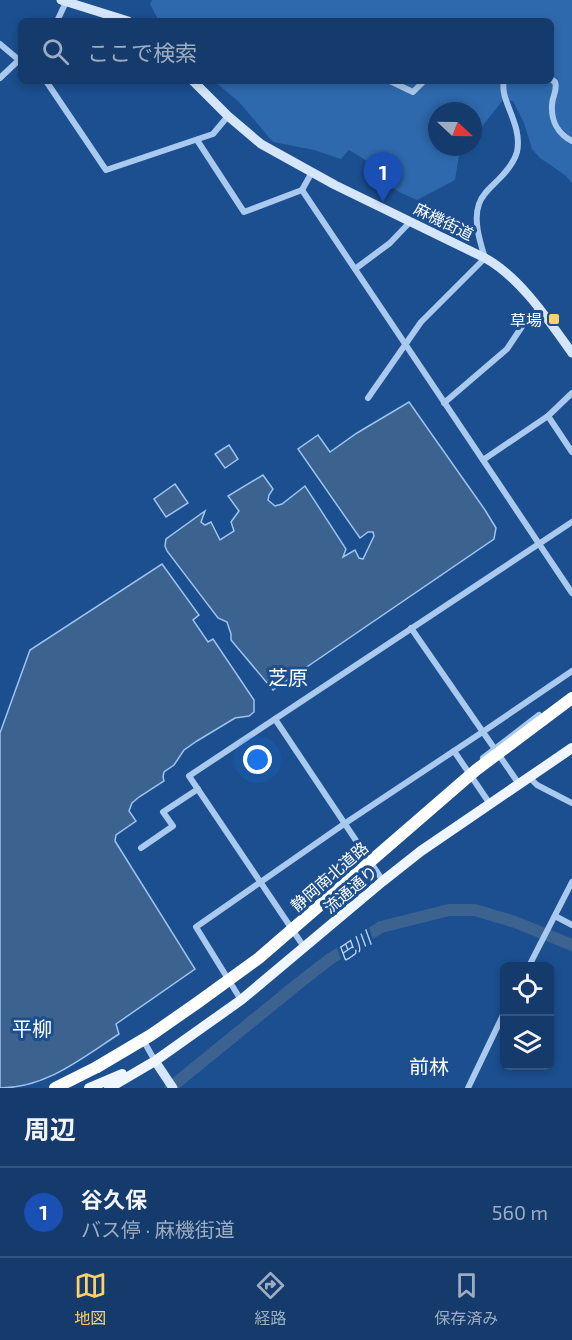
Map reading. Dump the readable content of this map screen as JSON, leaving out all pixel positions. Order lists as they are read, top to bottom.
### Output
{
  "streets": {
    "highway": ["静岡南北道路"],
    "main road": ["流通通り"],
    "street": ["麻機街道"]
  },
  "districts": ["芝原", "平柳", "前林"],
  "water": ["巴川"],
  "places": {
    "transit": ["草場"]
  },
  "north": "right",
  "page": {
    "search": "ここで検索",
    "pins": "1",
    "heading": "周辺",
    "list": [
      {
        "mark": "1",
        "name": "谷久保",
        "note": "バス停 · 麻機街道",
        "value": "560 m"
      }
    ],
    "nav": ["地図", "経路", "保存済み"]
  }
}
